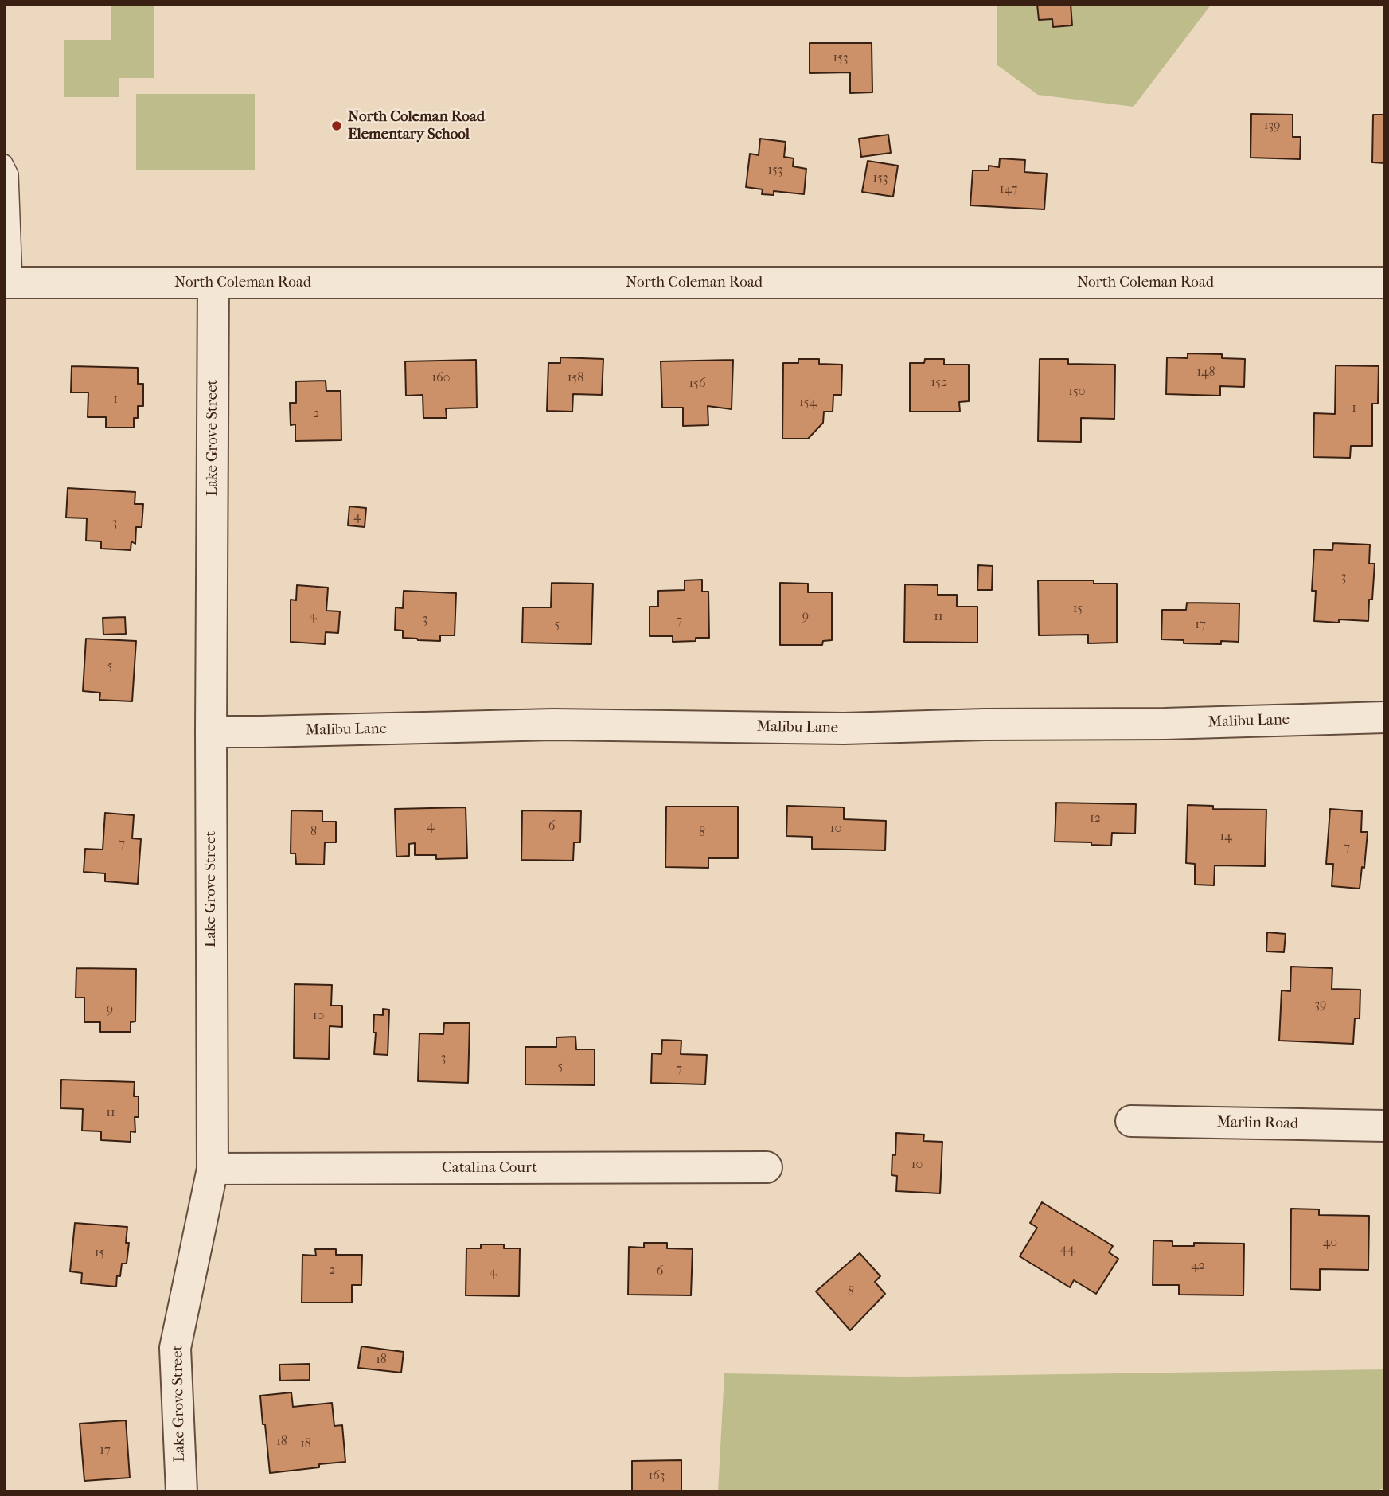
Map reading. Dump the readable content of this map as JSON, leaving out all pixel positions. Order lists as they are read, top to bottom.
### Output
{
  "streets": {
    "street": [
      "North Coleman Road",
      "Lake Grove Street",
      "Malibu Lane",
      "Marlin Road",
      "Catalina Court"
    ]
  },
  "crossings": [
    ["North Coleman Road", "Lake Grove Street"],
    ["Lake Grove Street", "Malibu Lane"],
    ["Lake Grove Street", "Catalina Court"]
  ],
  "places": ["North Coleman Road Elementary School"],
  "house_numbers": [
    "153",
    "139",
    "153",
    "153",
    "147",
    "148",
    "160",
    "158",
    "152",
    "156",
    "150",
    "1",
    "154",
    "1",
    "2",
    "4",
    "3",
    "3",
    "15",
    "4",
    "9",
    "11",
    "3",
    "7",
    "5",
    "17",
    "5",
    "12",
    "4",
    "6",
    "10",
    "8",
    "8",
    "14",
    "7",
    "7",
    "39",
    "9",
    "10",
    "3",
    "5",
    "7",
    "11",
    "10",
    "40",
    "44",
    "15",
    "42",
    "2",
    "6",
    "4",
    "8",
    "18",
    "18",
    "18",
    "17",
    "163"
  ]
}
